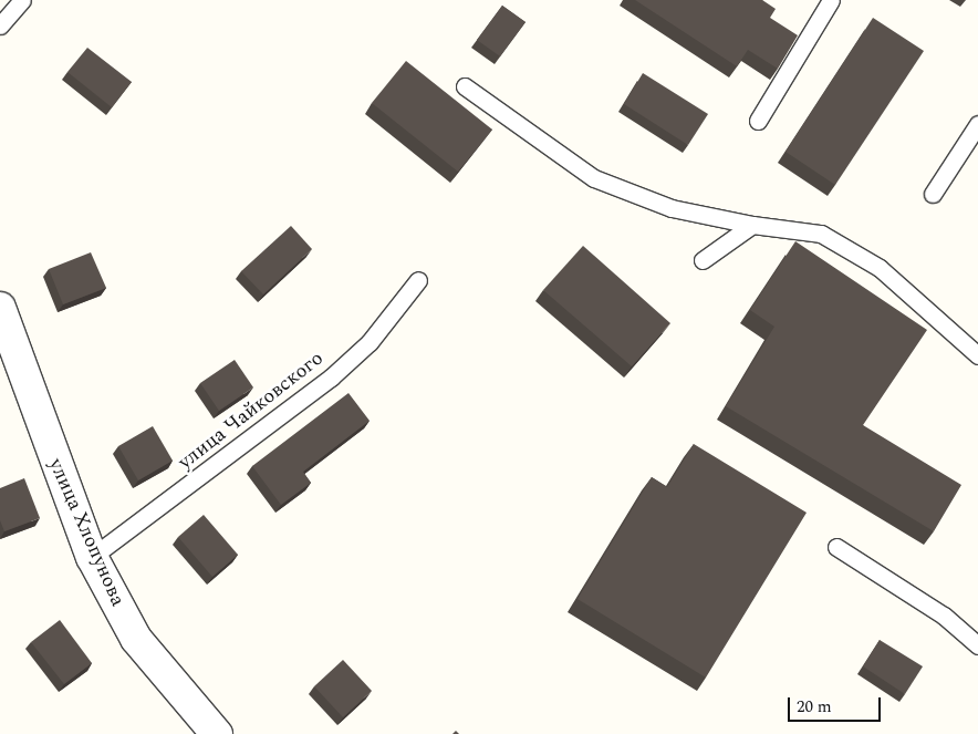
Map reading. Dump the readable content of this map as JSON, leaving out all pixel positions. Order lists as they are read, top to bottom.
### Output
{
  "streets": {
    "street": ["улица Хлопунова"],
    "lane": ["улица Чайковского"]
  },
  "crossings": [
    ["улица Чайковского", "улица Хлопунова"]
  ],
  "scale_bar": "20 m"
}
